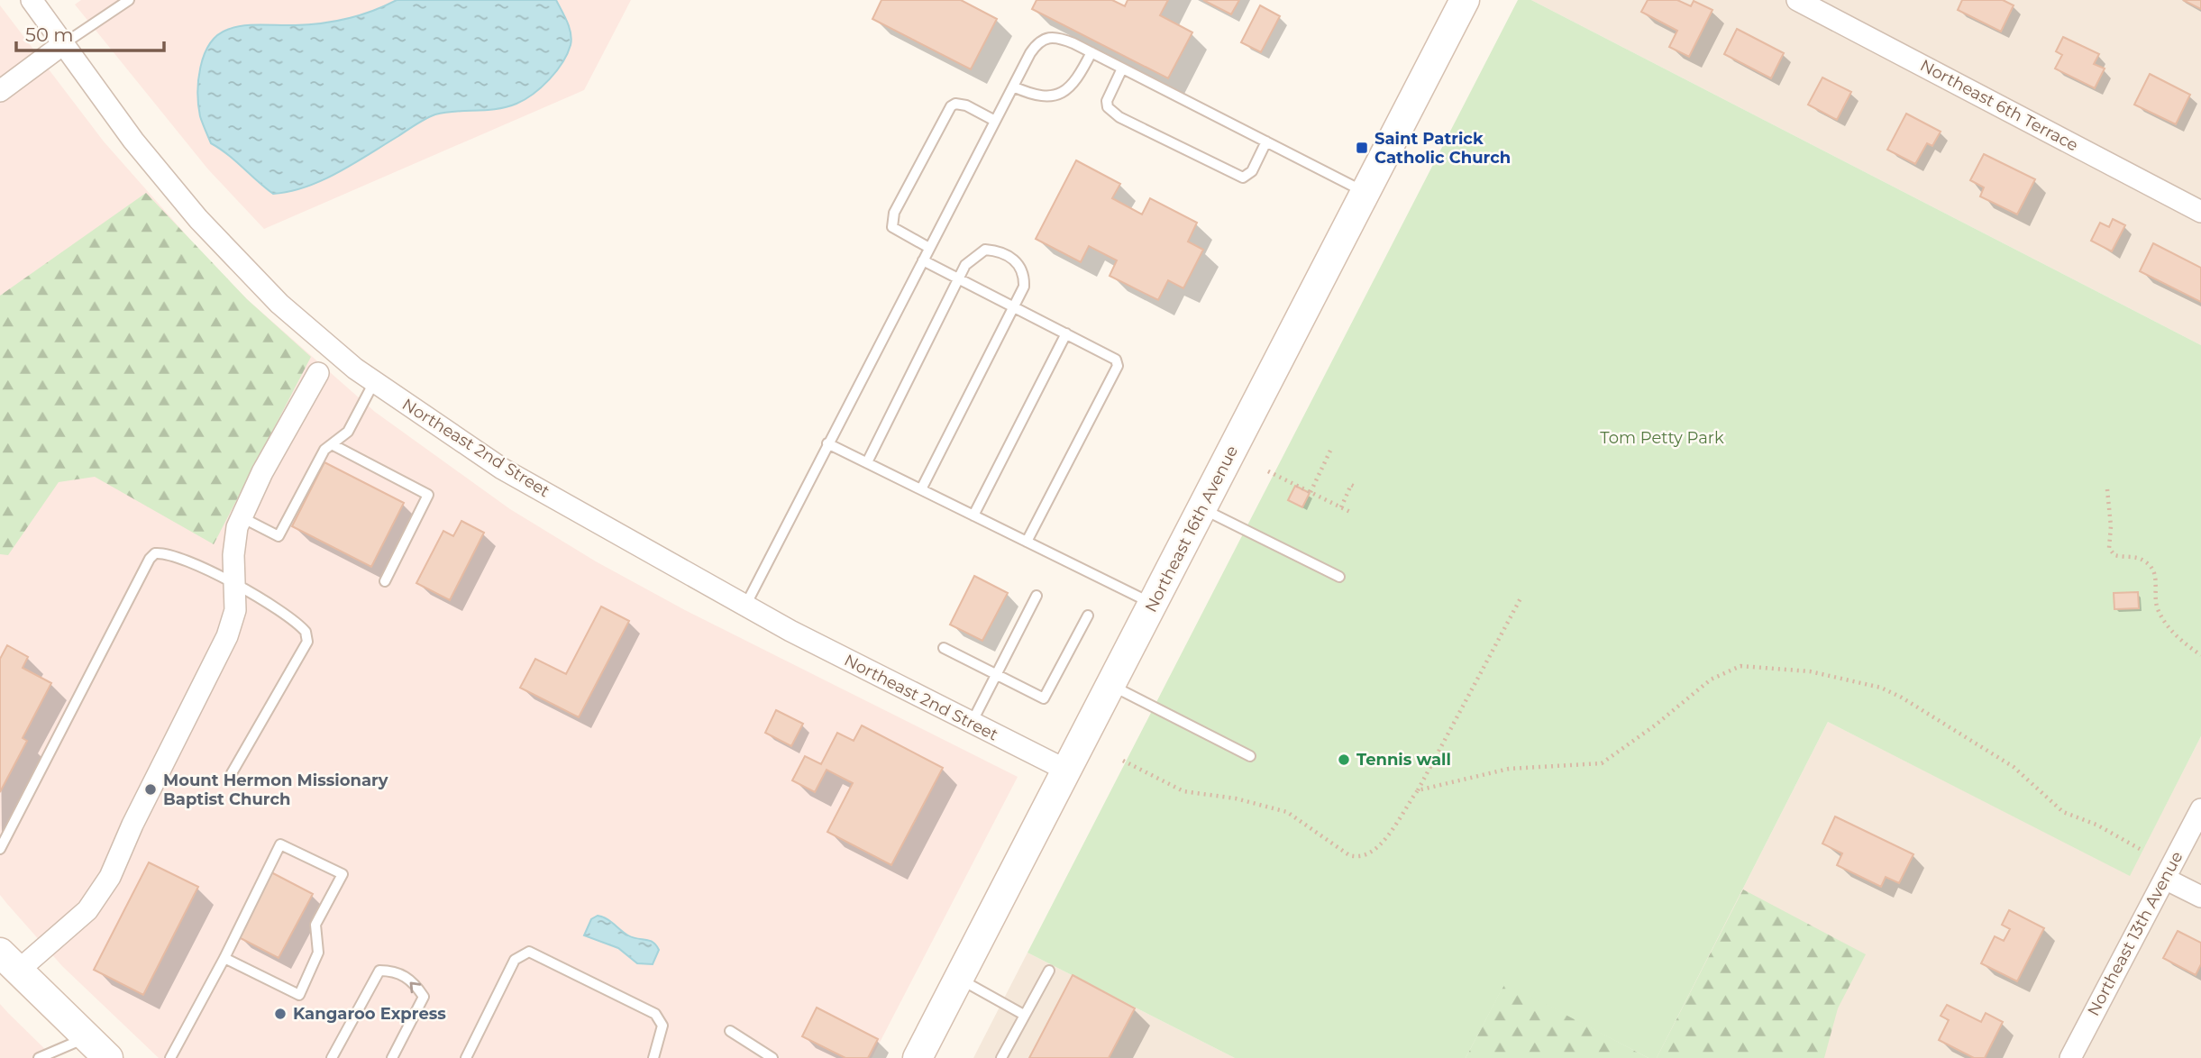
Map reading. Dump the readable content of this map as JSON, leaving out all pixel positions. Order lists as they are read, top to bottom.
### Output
{
  "streets": {
    "street": [
      "Northeast 6th Terrace",
      "Northeast 2nd Street",
      "Northeast 16th Avenue",
      "Northeast 13th Avenue"
    ]
  },
  "crossings": [
    ["Northeast 2nd Street", "Northeast 16th Avenue"]
  ],
  "parks": ["Tom Petty Park"],
  "places": {
    "transit": ["Saint Patrick Catholic Church"],
    "other": ["Tennis wall", "Mount Hermon Missionary Baptist Church", "Kangaroo Express"]
  },
  "scale_bar": "50 m"
}
